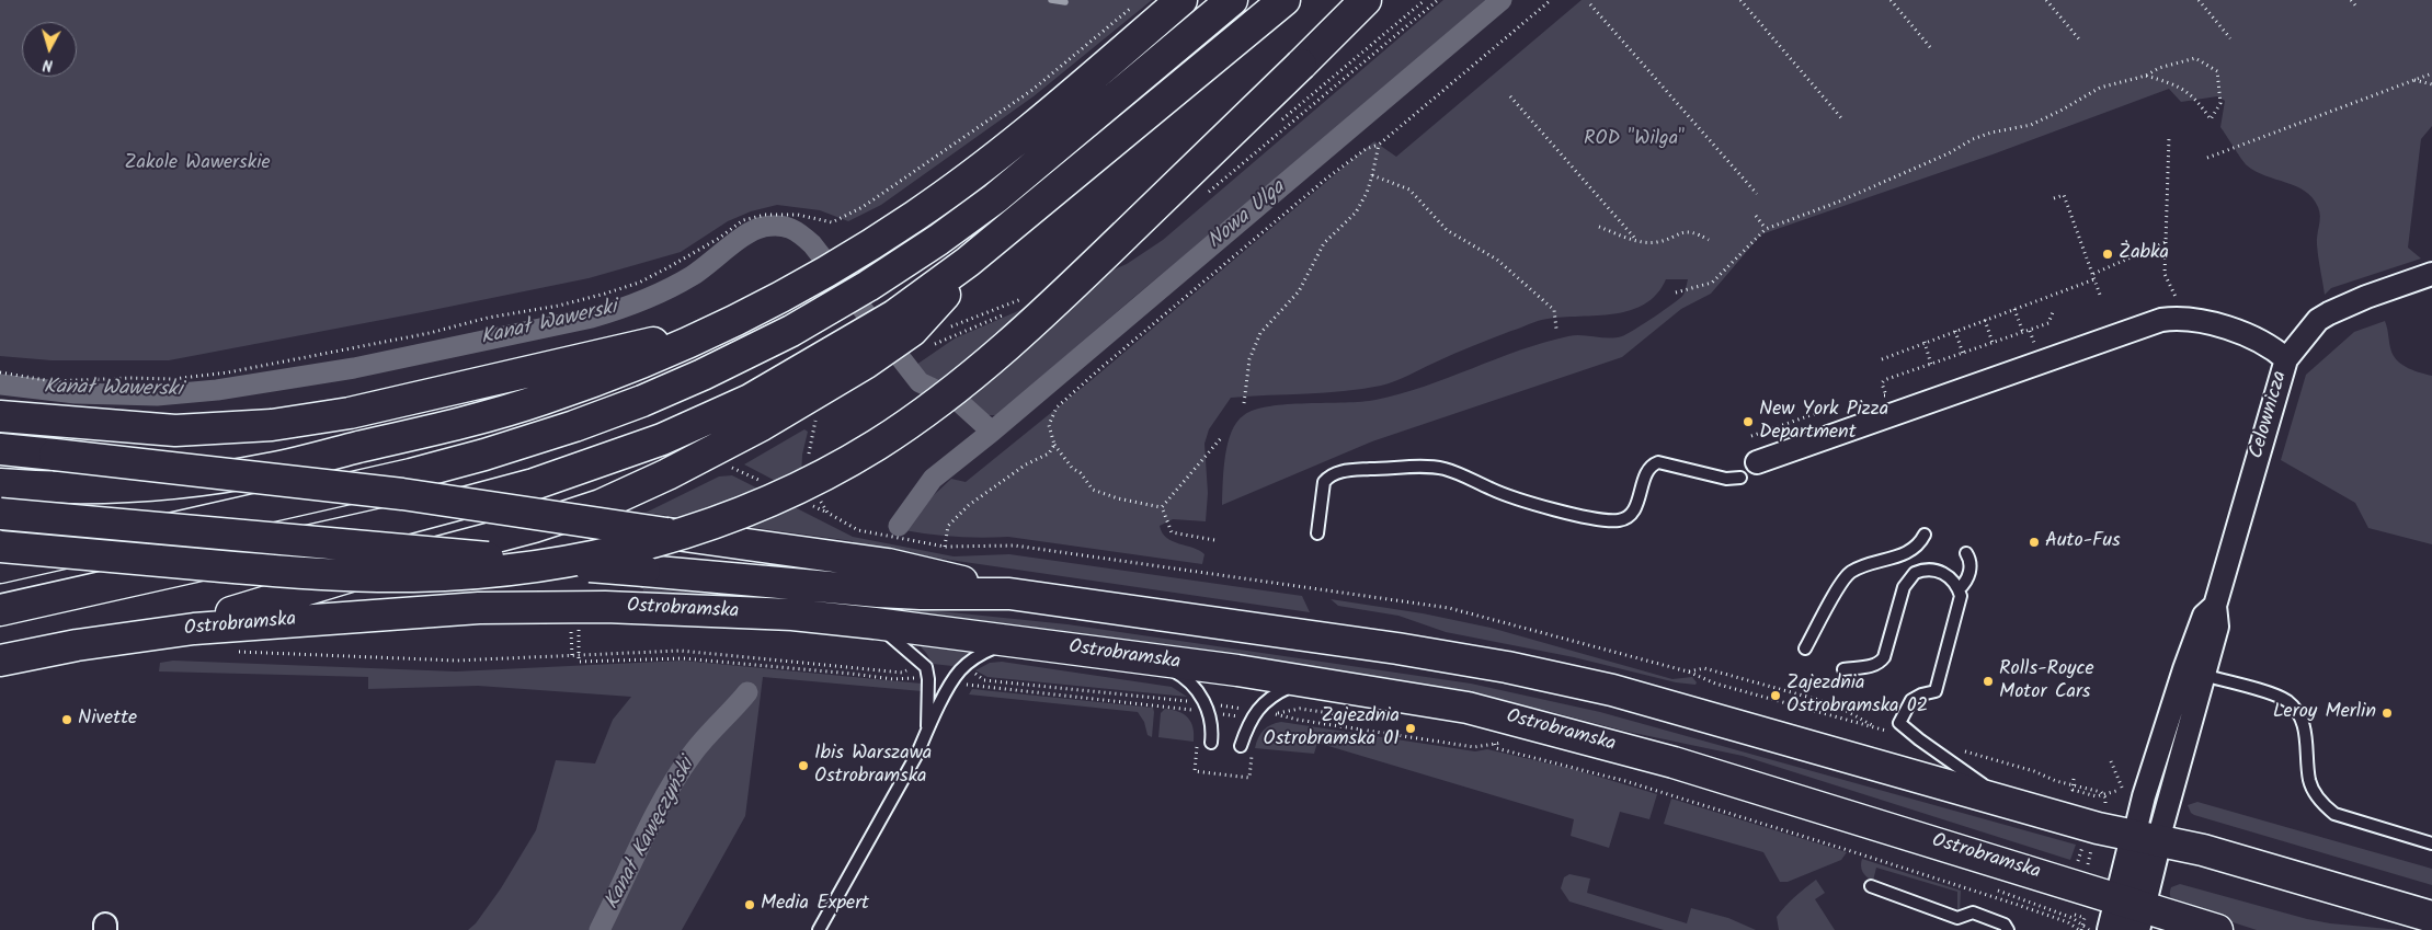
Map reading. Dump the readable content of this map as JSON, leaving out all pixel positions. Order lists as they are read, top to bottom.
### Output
{
  "streets": {
    "main road": ["Ostrobramska"],
    "street": ["Celownicza"]
  },
  "crossings": [
    ["Celownicza", "Ostrobramska"]
  ],
  "water": ["Nowa Ulga", "Kanał Wawerski", "Kanał Kawęczyński"],
  "parks": ["ROD \"Wilga\"", "Zakole Wawerskie"],
  "places": [
    "Żabka",
    "New York Pizza Department",
    "Auto-Fus",
    "Rolls-Royce Motor Cars",
    "Zajezdnia Ostrobramska 02",
    "Leroy Merlin",
    "Nivette",
    "Zajezdnia Ostrobramska 01",
    "Ibis Warszawa Ostrobramska",
    "Media Expert"
  ],
  "north": "bottom"
}
